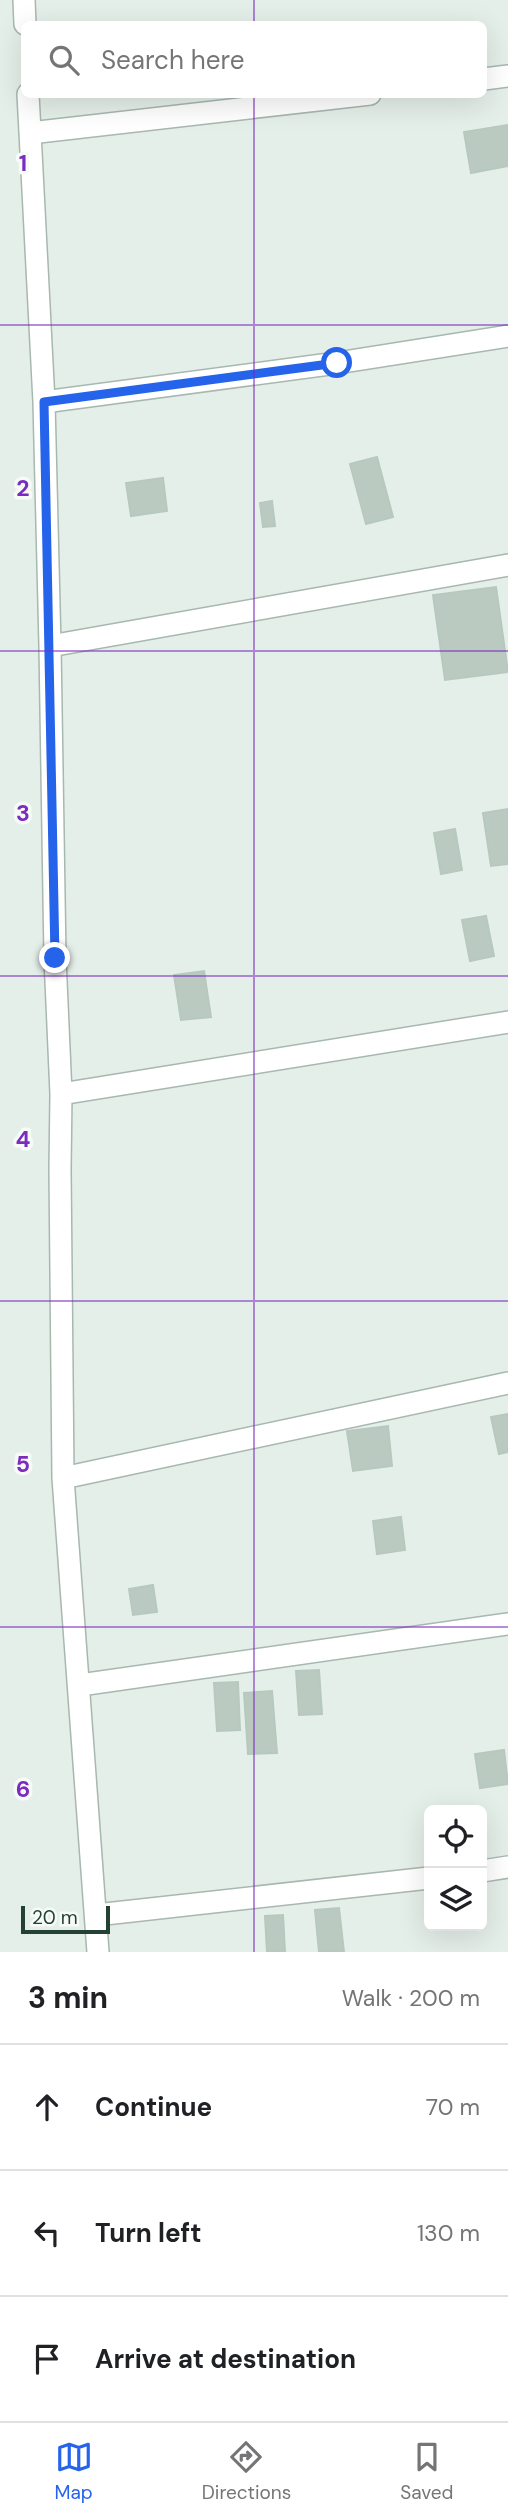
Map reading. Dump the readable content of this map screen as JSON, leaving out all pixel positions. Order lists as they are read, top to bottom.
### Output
{
  "scale_bar": "20 m",
  "page": {
    "search": "Search here",
    "scale": "20 m",
    "heading": ["3 min", "Walk · 200 m"],
    "list": [
      ["Continue", "70 m"],
      ["Turn left", "130 m"],
      "Arrive at destination"
    ],
    "nav": ["Map", "Directions", "Saved"]
  },
  "grid": {
    "rows": [
      "1",
      "2",
      "3",
      "4",
      "5",
      "6"
    ]
  }
}
